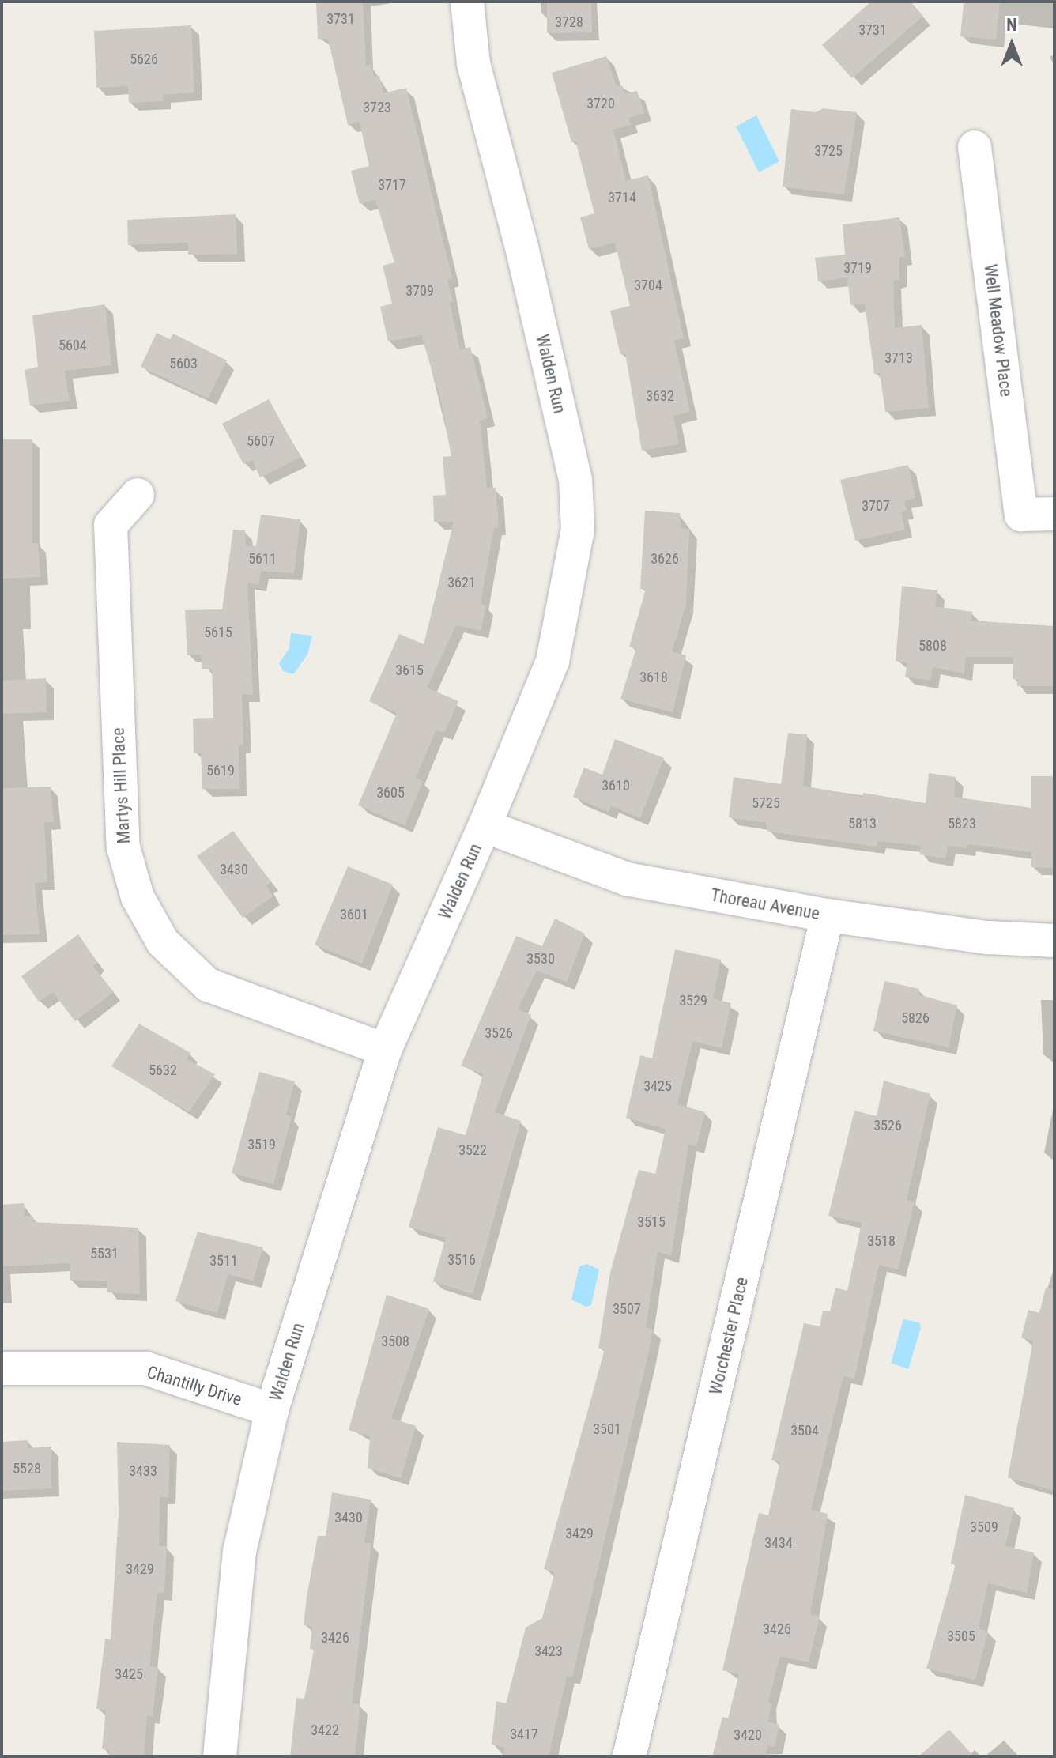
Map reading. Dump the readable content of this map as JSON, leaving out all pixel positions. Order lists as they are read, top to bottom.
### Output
{
  "streets": {
    "street": [
      "Well Meadow Place",
      "Walden Run",
      "Martys Hill Place",
      "Thoreau Avenue",
      "Worchester Place",
      "Chantilly Drive"
    ]
  },
  "crossings": [
    ["Walden Run", "Martys Hill Place"],
    ["Walden Run", "Thoreau Avenue"],
    ["Walden Run", "Chantilly Drive"],
    ["Thoreau Avenue", "Worchester Place"]
  ],
  "house_numbers": [
    "3731",
    "3728",
    "3731",
    "5626",
    "3720",
    "3723",
    "3725",
    "3717",
    "3714",
    "3719",
    "3704",
    "3709",
    "5604",
    "3713",
    "5603",
    "3632",
    "5607",
    "3707",
    "5611",
    "3626",
    "3621",
    "5615",
    "5808",
    "3615",
    "3618",
    "5619",
    "3610",
    "3605",
    "5725",
    "5813",
    "5823",
    "3430",
    "3601",
    "3530",
    "3529",
    "5826",
    "3526",
    "5632",
    "3425",
    "3526",
    "3519",
    "3522",
    "3515",
    "3518",
    "5531",
    "3516",
    "3511",
    "3507",
    "3508",
    "3501",
    "3504",
    "5528",
    "3433",
    "3430",
    "3509",
    "3429",
    "3434",
    "3429",
    "3426",
    "3505",
    "3426",
    "3423",
    "3425",
    "3422",
    "3417",
    "3420"
  ],
  "north": "top"
}
